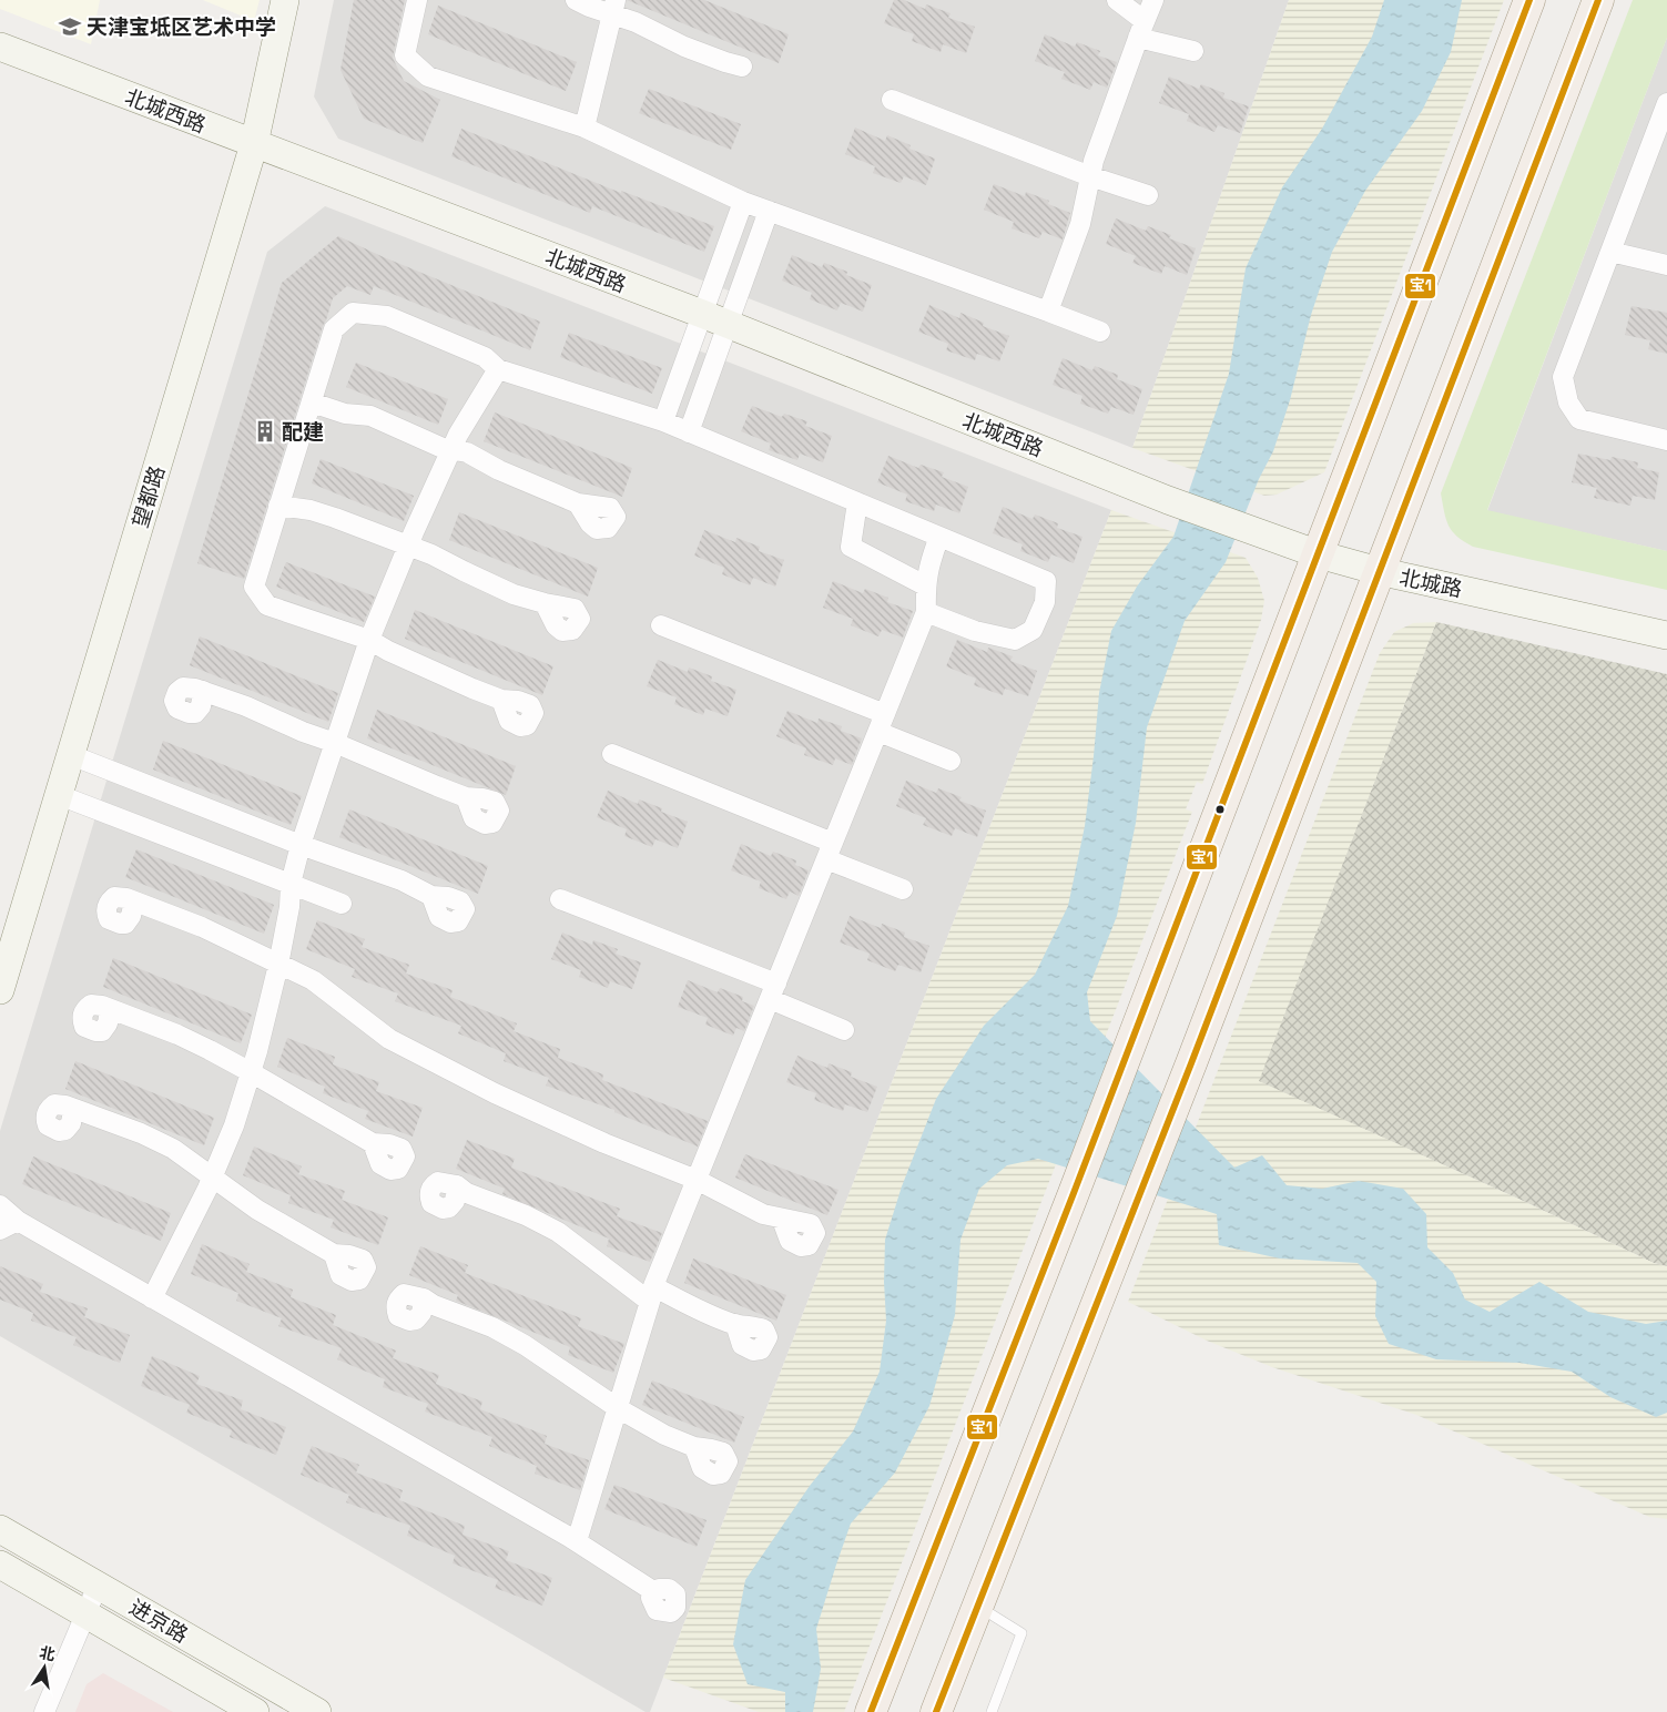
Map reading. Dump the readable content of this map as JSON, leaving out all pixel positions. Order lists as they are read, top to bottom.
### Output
{
  "streets": {
    "street": [
      "北城西路",
      "望都路",
      "北城路",
      "进京路"
    ]
  },
  "crossings": [
    ["北城西路", "望都路"],
    ["北城西路", "北城路"]
  ],
  "places": {
    "school or university": ["天津宝坻区艺术中学"],
    "building": ["配建"]
  },
  "lines": ["transit line 宝1"],
  "north": "top"
}
